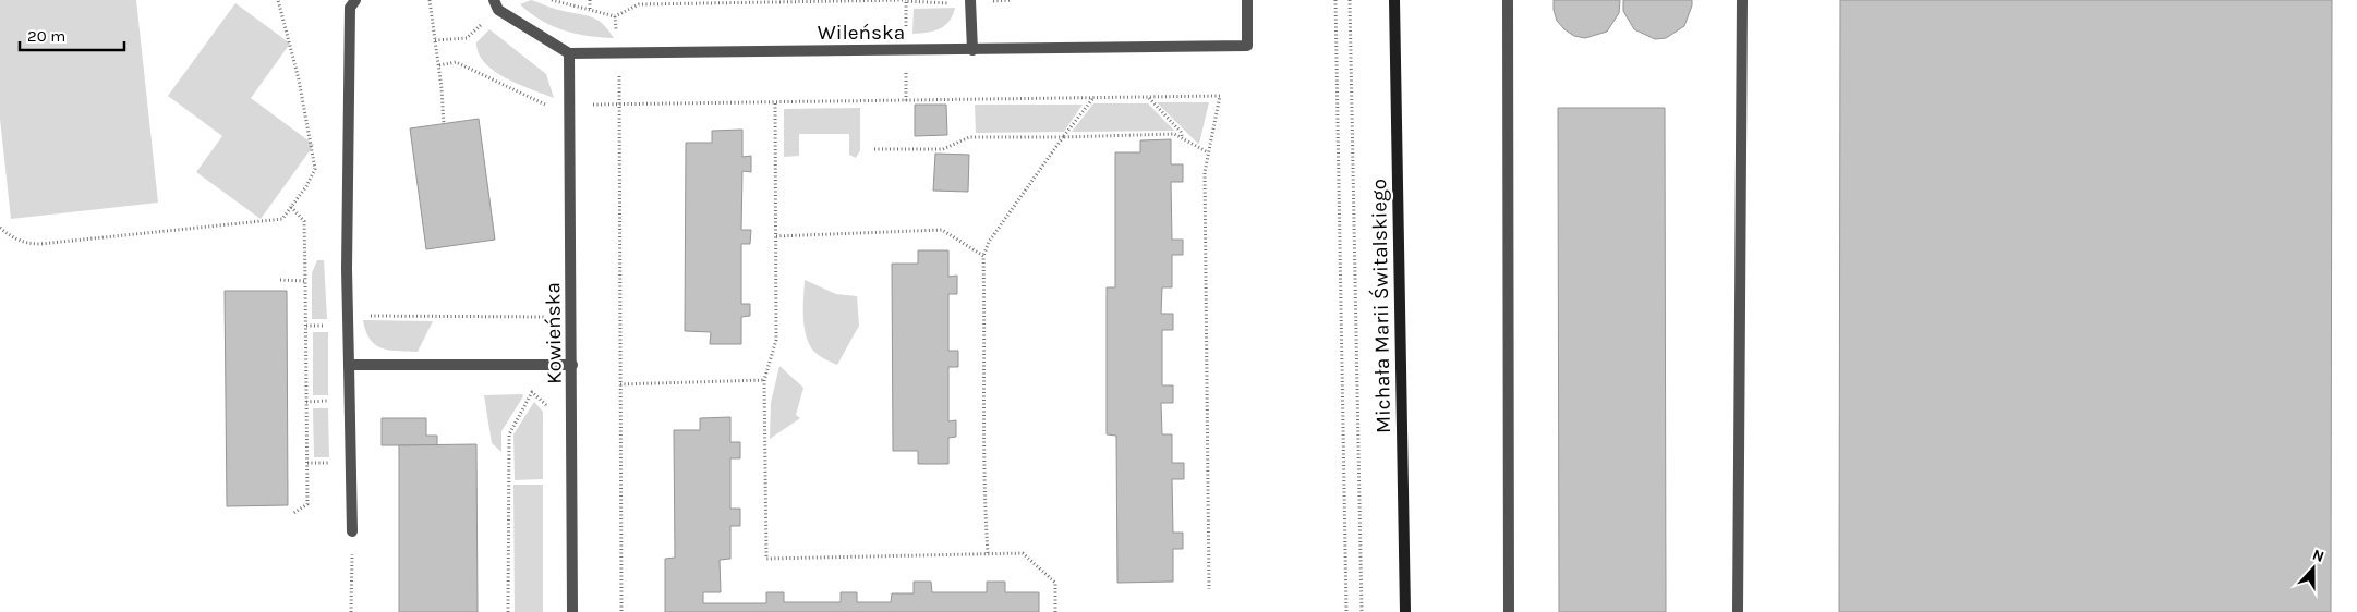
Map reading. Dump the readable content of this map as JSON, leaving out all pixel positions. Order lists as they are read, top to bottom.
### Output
{
  "streets": {
    "main road": ["Michała Marii Świtalskiego"],
    "street": ["Wileńska", "Kowieńska"]
  },
  "crossings": [
    ["Wileńska", "Kowieńska"]
  ],
  "scale_bar": "20 m",
  "north": "top"
}
